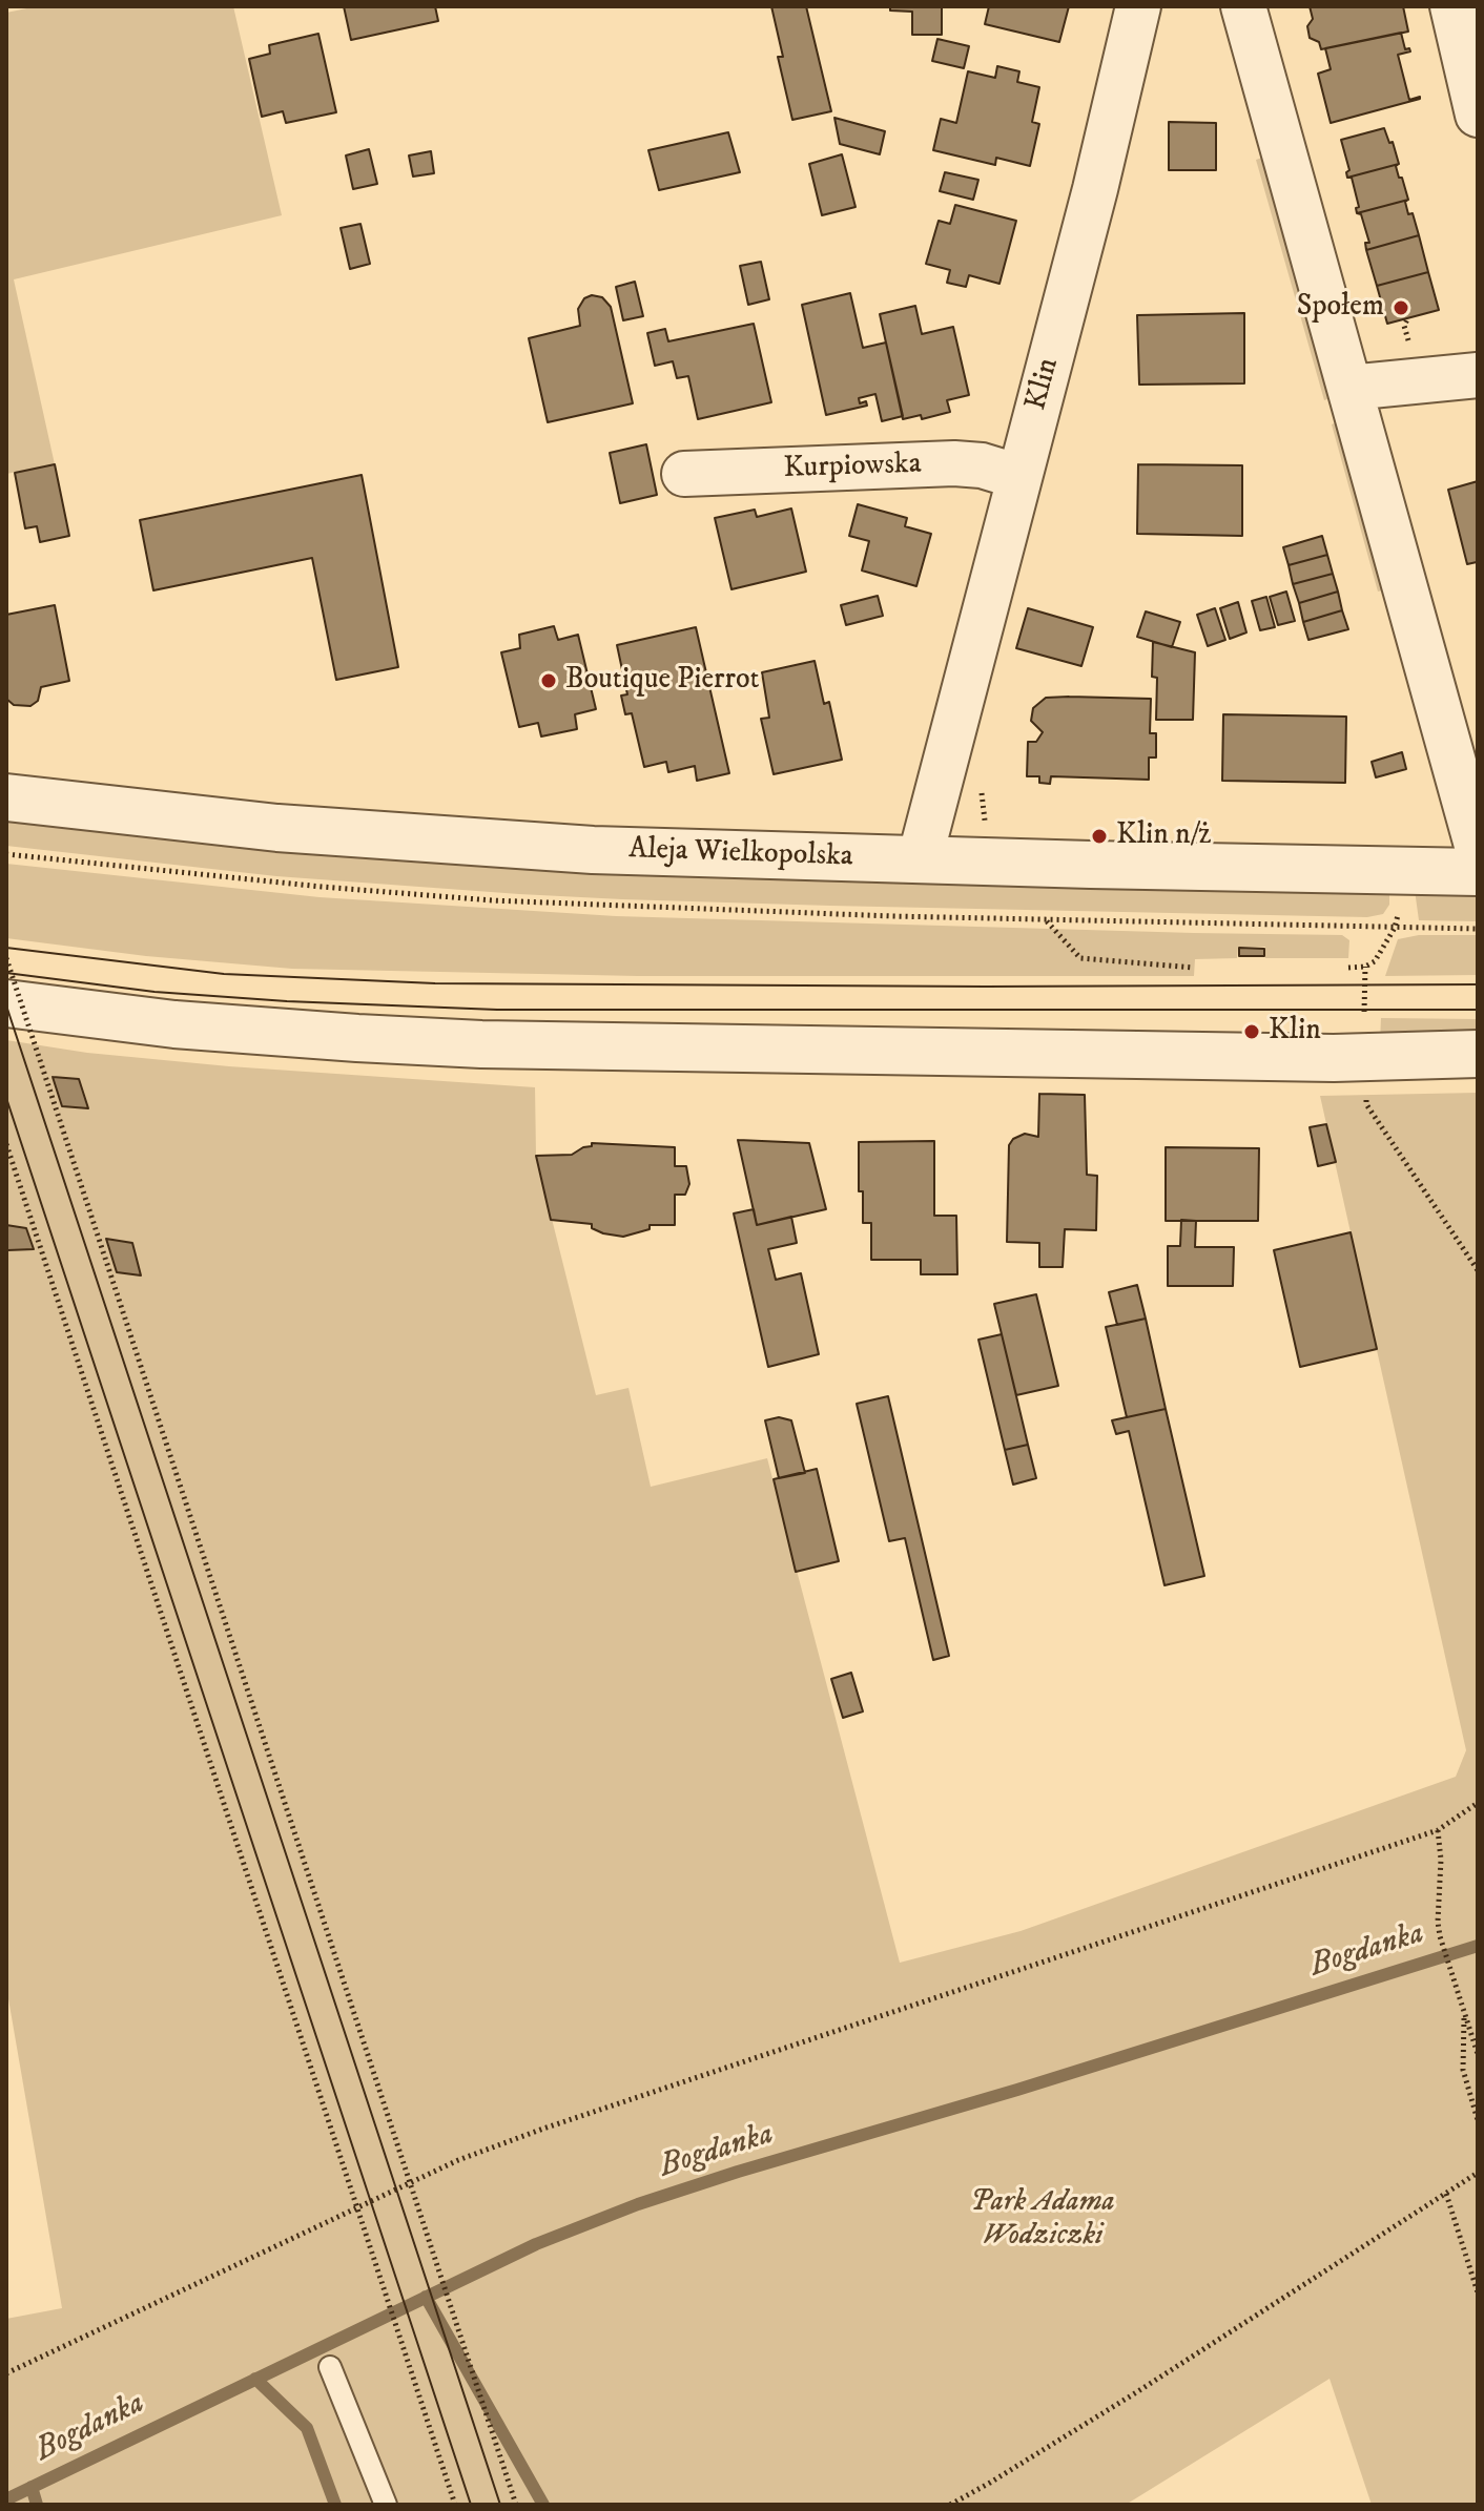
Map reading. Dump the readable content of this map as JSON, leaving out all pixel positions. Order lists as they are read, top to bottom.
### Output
{
  "streets": {
    "street": ["Klin", "Kurpiowska", "Aleja Wielkopolska"]
  },
  "crossings": [
    ["Klin", "Kurpiowska"],
    ["Klin", "Aleja Wielkopolska"]
  ],
  "water": ["Bogdanka"],
  "parks": ["Park Adama Wodziczki"],
  "places": [
    "Społem",
    "Boutique Pierrot",
    "Klin n/ż",
    "Klin"
  ]
}
